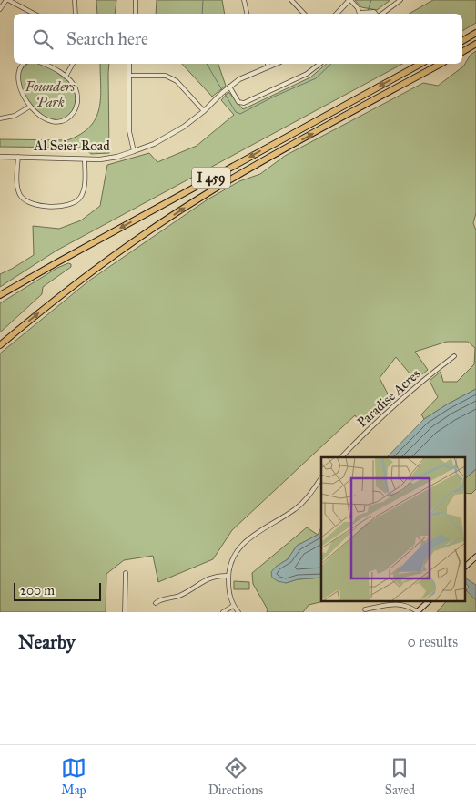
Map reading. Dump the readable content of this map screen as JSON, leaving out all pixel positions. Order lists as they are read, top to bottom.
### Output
{
  "streets": {
    "highway": ["I 459"],
    "street": ["Al Seier Road", "Paradise Acres"]
  },
  "parks": ["Founders Park"],
  "scale_bar": "200 m",
  "page": {
    "search": "Search here",
    "scale": "200 m",
    "heading": ["Nearby", "0 results"],
    "nav": ["Map", "Directions", "Saved"]
  }
}
